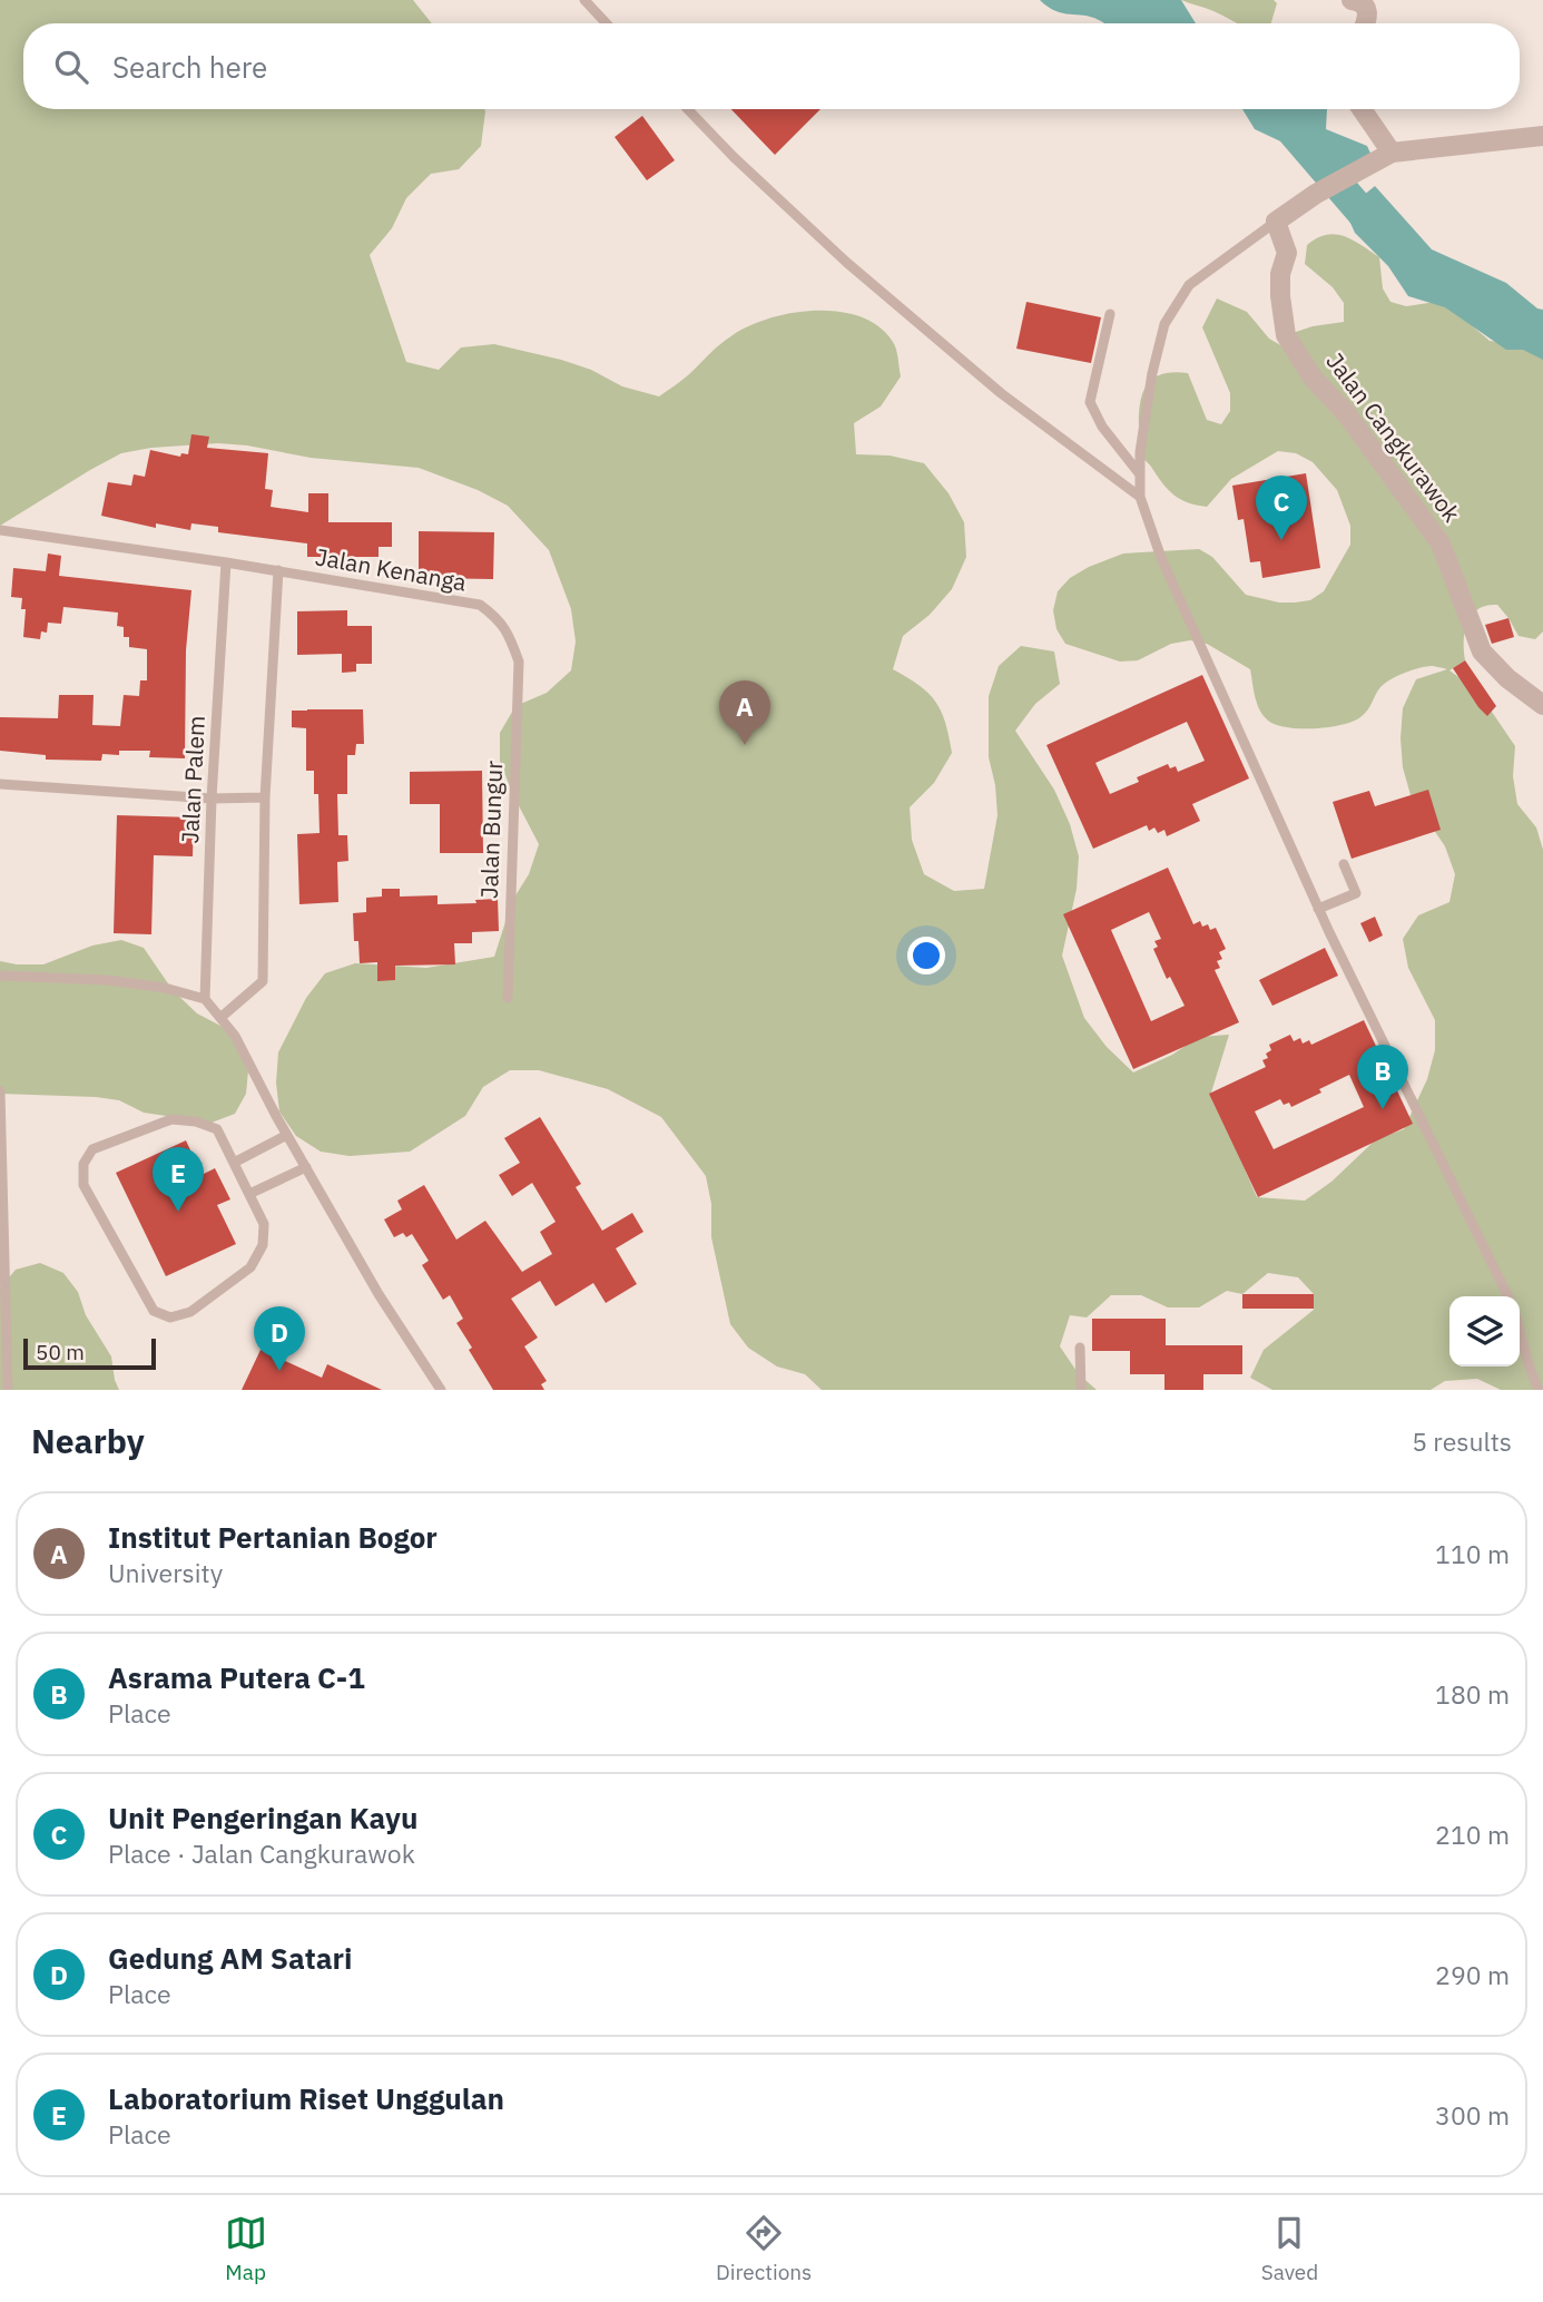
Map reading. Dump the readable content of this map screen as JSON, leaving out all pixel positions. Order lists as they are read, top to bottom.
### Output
{
  "streets": {
    "street": ["Jalan Cangkurawok"],
    "lane": ["Jalan Kenanga", "Jalan Palem", "Jalan Bungur"]
  },
  "crossings": [
    ["Jalan Kenanga", "Jalan Palem"],
    ["Jalan Kenanga", "Jalan Bungur"]
  ],
  "scale_bar": "50 m",
  "page": {
    "search": "Search here",
    "pins": [
      "C",
      "A",
      "B",
      "E",
      "D"
    ],
    "scale": "50 m",
    "heading": ["Nearby", "5 results"],
    "list": [
      {
        "mark": "A",
        "name": "Institut Pertanian Bogor",
        "note": "University",
        "value": "110 m"
      },
      {
        "mark": "B",
        "name": "Asrama Putera C-1",
        "note": "Place",
        "value": "180 m"
      },
      {
        "mark": "C",
        "name": "Unit Pengeringan Kayu",
        "note": "Place · Jalan Cangkurawok",
        "value": "210 m"
      },
      {
        "mark": "D",
        "name": "Gedung AM Satari",
        "note": "Place",
        "value": "290 m"
      },
      {
        "mark": "E",
        "name": "Laboratorium Riset Unggulan",
        "note": "Place",
        "value": "300 m"
      }
    ],
    "nav": ["Map", "Directions", "Saved"]
  }
}
